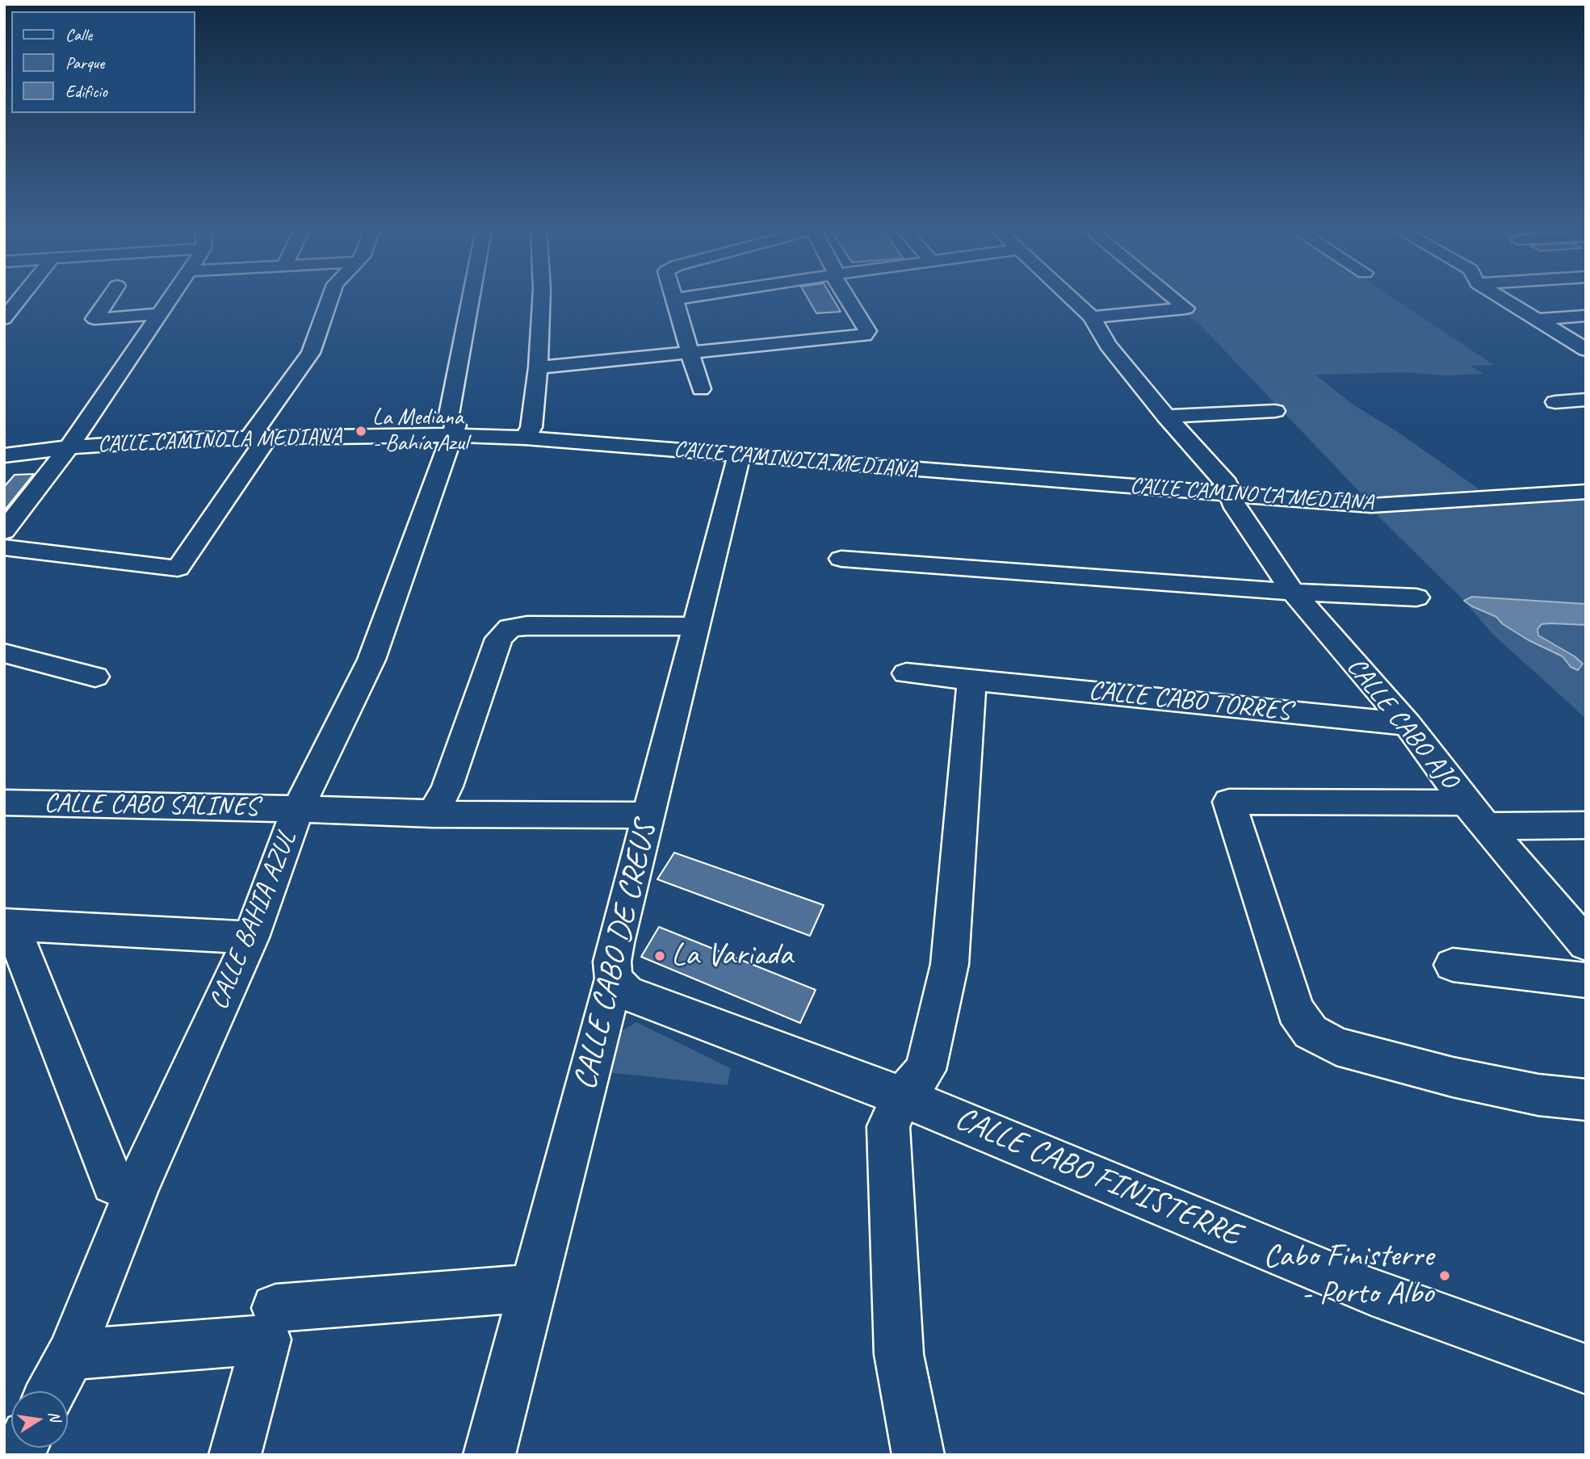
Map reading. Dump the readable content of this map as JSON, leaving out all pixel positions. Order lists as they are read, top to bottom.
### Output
{
  "streets": {
    "street": [
      "CALLE CAMINO LA MEDIANA",
      "CALLE CABO TORRES",
      "CALLE CABO AJO",
      "CALLE CABO SALINES",
      "CALLE BAHIA AZUL",
      "CALLE CABO DE CREUS",
      "CALLE CABO FINISTERRE"
    ]
  },
  "crossings": [
    ["CALLE CAMINO LA MEDIANA", "CALLE CABO AJO"],
    ["CALLE CAMINO LA MEDIANA", "CALLE BAHIA AZUL"],
    ["CALLE CAMINO LA MEDIANA", "CALLE CABO DE CREUS"],
    ["CALLE CABO TORRES", "CALLE CABO AJO"],
    ["CALLE CABO SALINES", "CALLE BAHIA AZUL"],
    ["CALLE CABO SALINES", "CALLE CABO DE CREUS"],
    ["CALLE CABO DE CREUS", "CALLE CABO FINISTERRE"]
  ],
  "places": ["La Mediana - Bahía Azul", "La Variada", "Cabo Finisterre - Porto Albo"],
  "legend": ["Calle", "Parque", "Edificio"],
  "north": "right"
}
